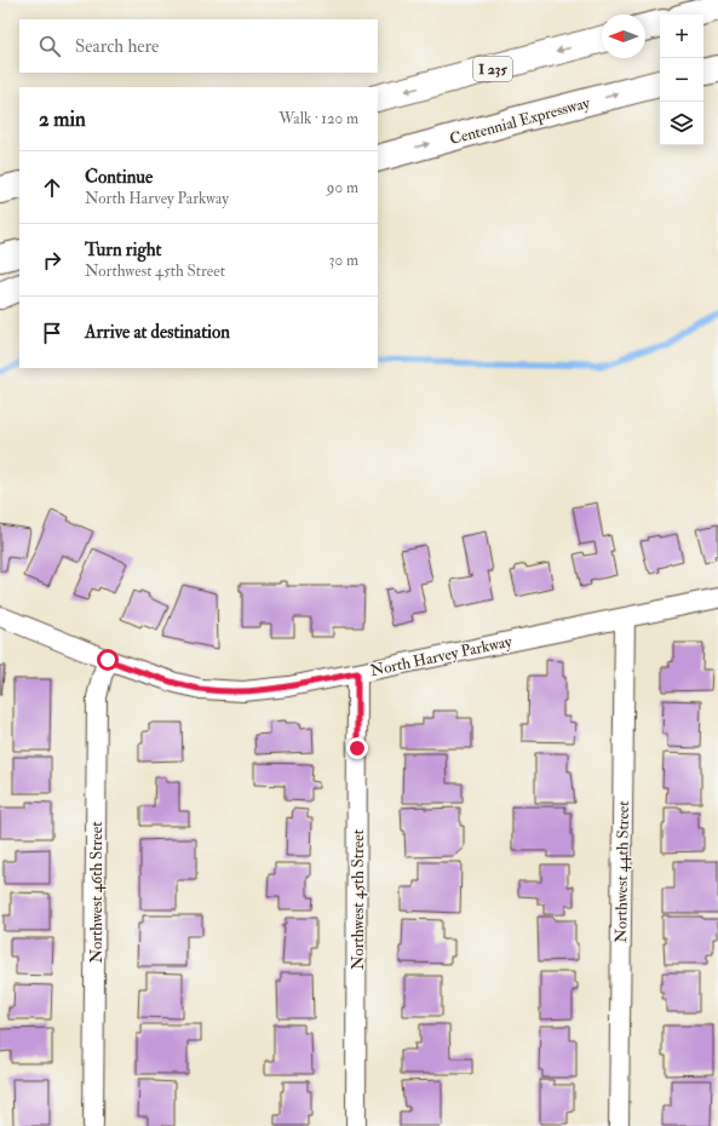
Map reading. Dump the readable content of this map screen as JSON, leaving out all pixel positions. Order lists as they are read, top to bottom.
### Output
{
  "streets": {
    "highway": ["I 235", "Centennial Expressway"],
    "street": [
      "North Harvey Parkway",
      "Northwest 44th Street",
      "Northwest 46th Street",
      "Northwest 45th Street"
    ]
  },
  "crossings": [
    ["North Harvey Parkway", "Northwest 44th Street"],
    ["North Harvey Parkway", "Northwest 46th Street"],
    ["North Harvey Parkway", "Northwest 45th Street"]
  ],
  "north": "left",
  "page": {
    "map_buttons": ["+", "−"],
    "search": "Search here",
    "heading": ["2 min", "Walk · 120 m"],
    "list": [
      ["Continue", "North Harvey Parkway", "90 m"],
      ["Turn right", "Northwest 45th Street", "30 m"],
      "Arrive at destination"
    ]
  }
}
